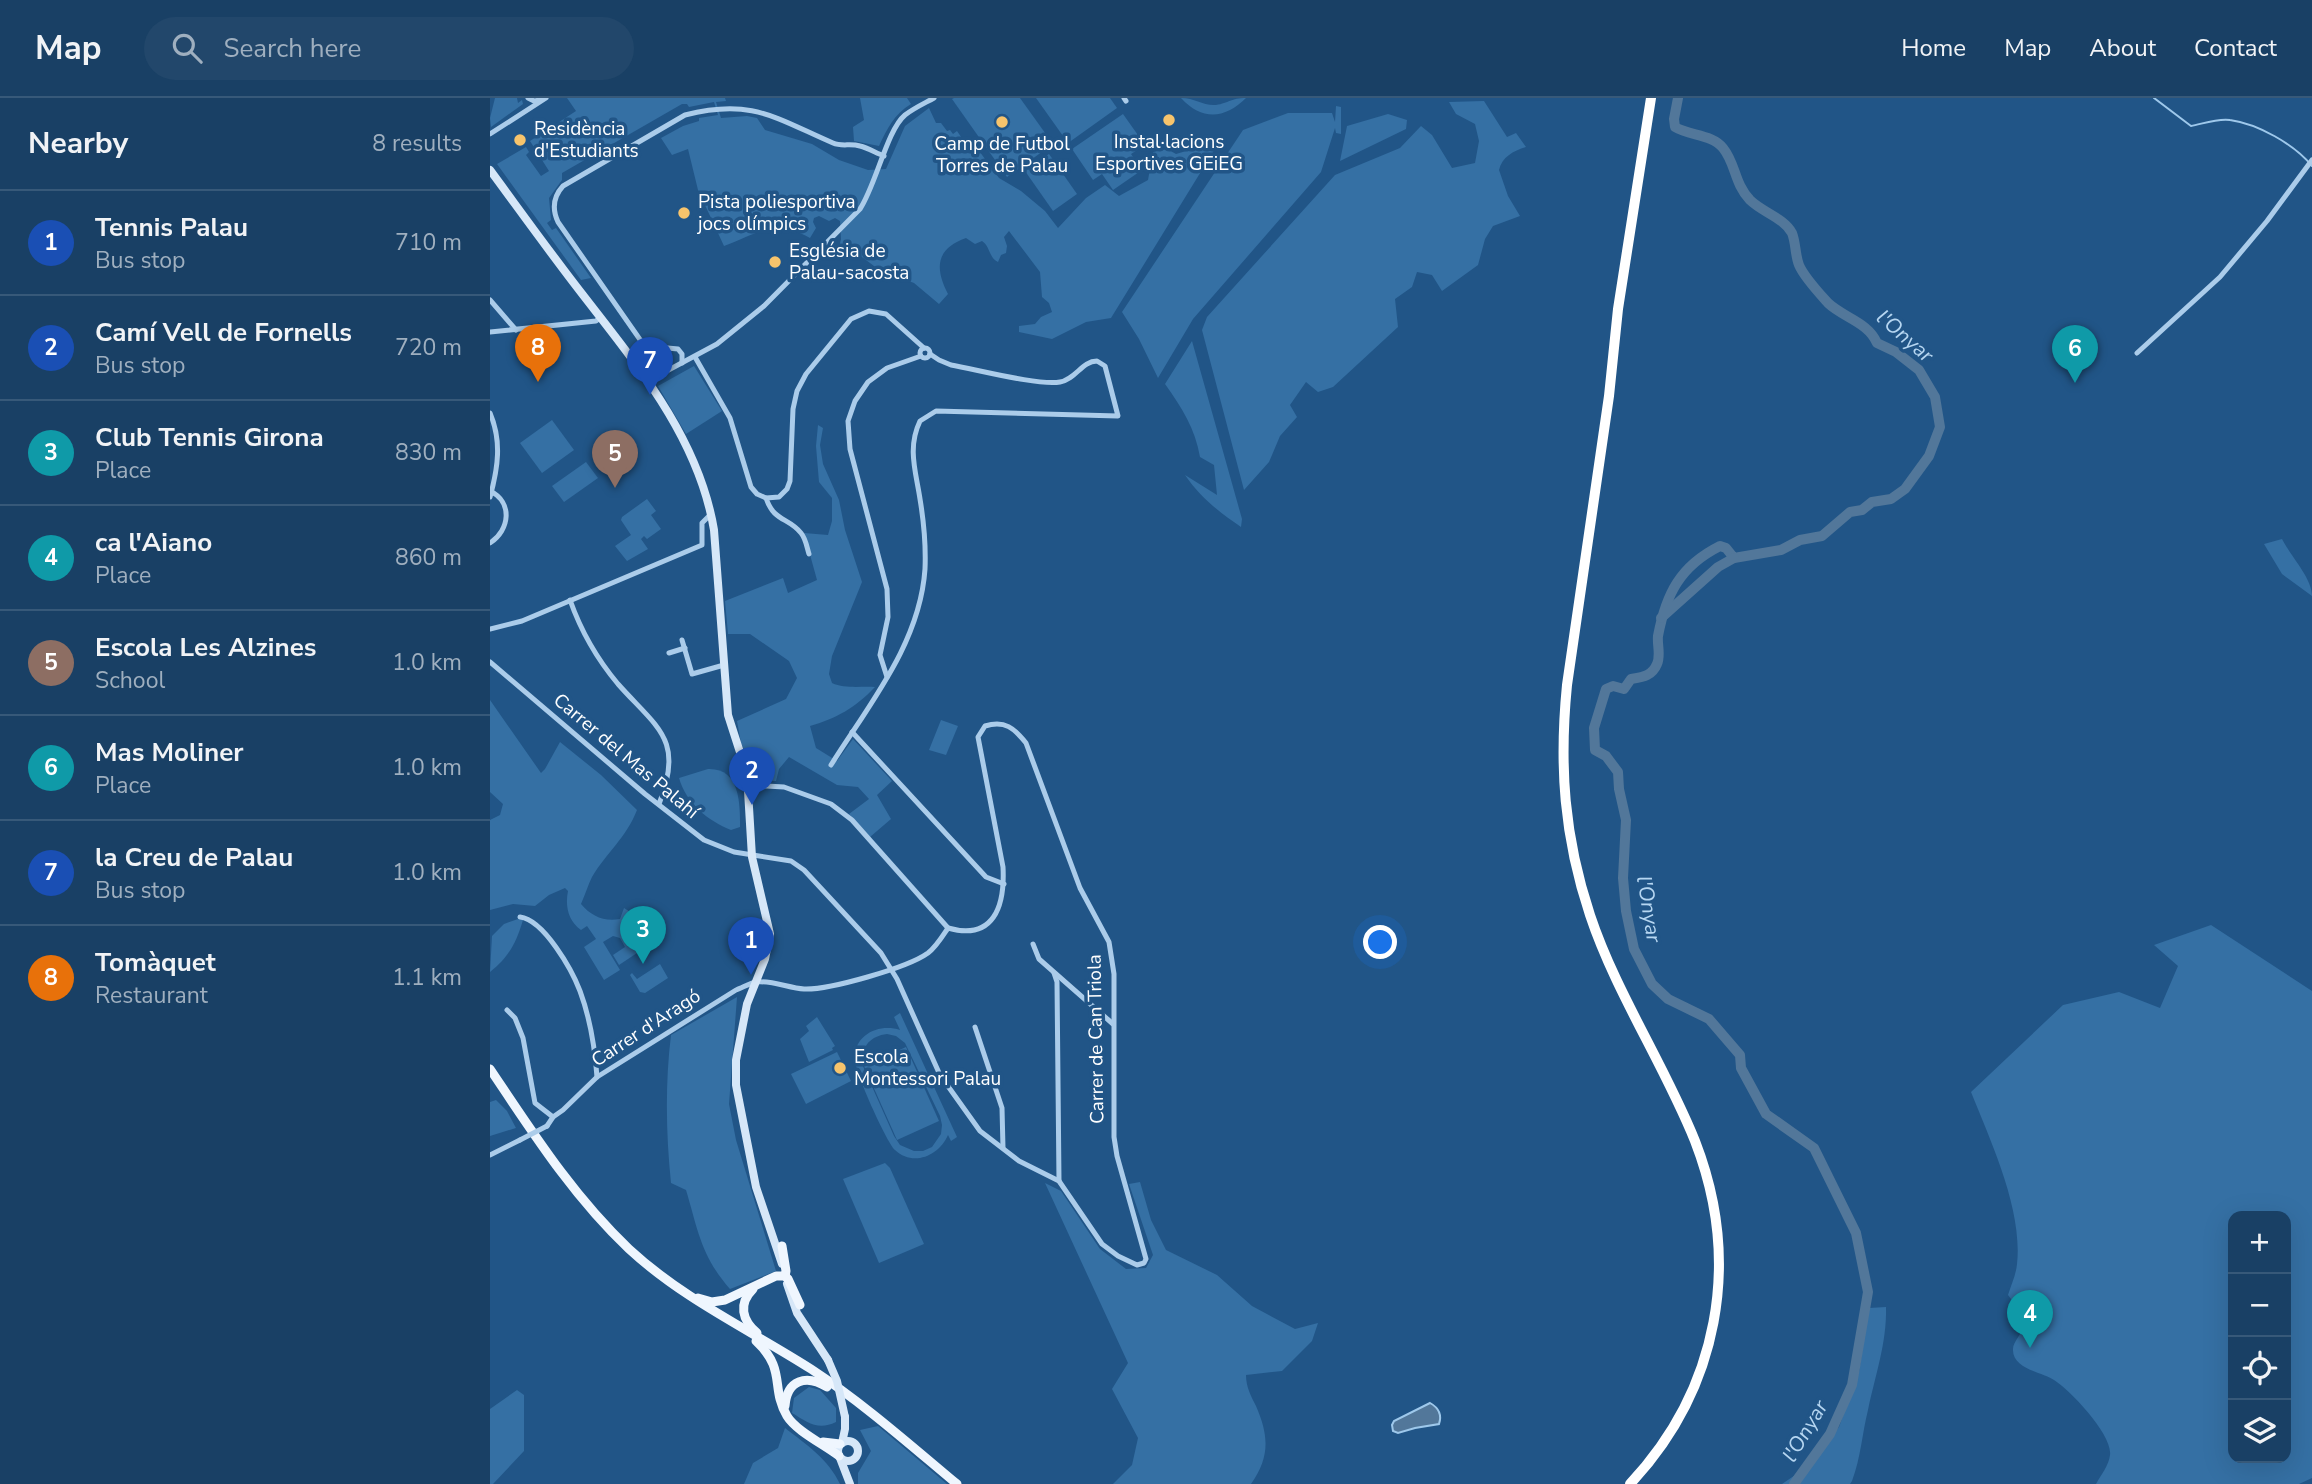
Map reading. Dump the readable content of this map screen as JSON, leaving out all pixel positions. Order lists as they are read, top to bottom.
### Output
{
  "streets": {
    "street": ["Carrer del Mas Palahí", "Carrer d'Aragó", "Carrer de Can Triola"]
  },
  "crossings": [
    ["Carrer del Mas Palahí", "Carrer de Can Triola"]
  ],
  "water": ["l'Onyar"],
  "places": [
    "Instal·lacions Esportives GEiEG",
    "Camp de Futbol Torres de Palau",
    "Residència d'Estudiants",
    "Pista poliesportiva jocs olímpics",
    "Església de Palau-sacosta",
    "Escola Montessori Palau"
  ],
  "page": {
    "header": "Map",
    "search": "Search here",
    "nav": [
      "Home",
      "Map",
      "About",
      "Contact"
    ],
    "heading": ["Nearby", "8 results"],
    "list": [
      {
        "mark": "1",
        "name": "Tennis Palau",
        "note": "Bus stop",
        "value": "710 m"
      },
      {
        "mark": "2",
        "name": "Camí Vell de Fornells",
        "note": "Bus stop",
        "value": "720 m"
      },
      {
        "mark": "3",
        "name": "Club Tennis Girona",
        "note": "Place",
        "value": "830 m"
      },
      {
        "mark": "4",
        "name": "ca l'Aiano",
        "note": "Place",
        "value": "860 m"
      },
      {
        "mark": "5",
        "name": "Escola Les Alzines",
        "note": "School",
        "value": "1.0 km"
      },
      {
        "mark": "6",
        "name": "Mas Moliner",
        "note": "Place",
        "value": "1.0 km"
      },
      {
        "mark": "7",
        "name": "la Creu de Palau",
        "note": "Bus stop",
        "value": "1.0 km"
      },
      {
        "mark": "8",
        "name": "Tomàquet",
        "note": "Restaurant",
        "value": "1.1 km"
      }
    ],
    "pins": [
      "8",
      "6",
      "7",
      "5",
      "2",
      "3",
      "1",
      "4"
    ],
    "map_buttons": ["+", "−"]
  }
}
